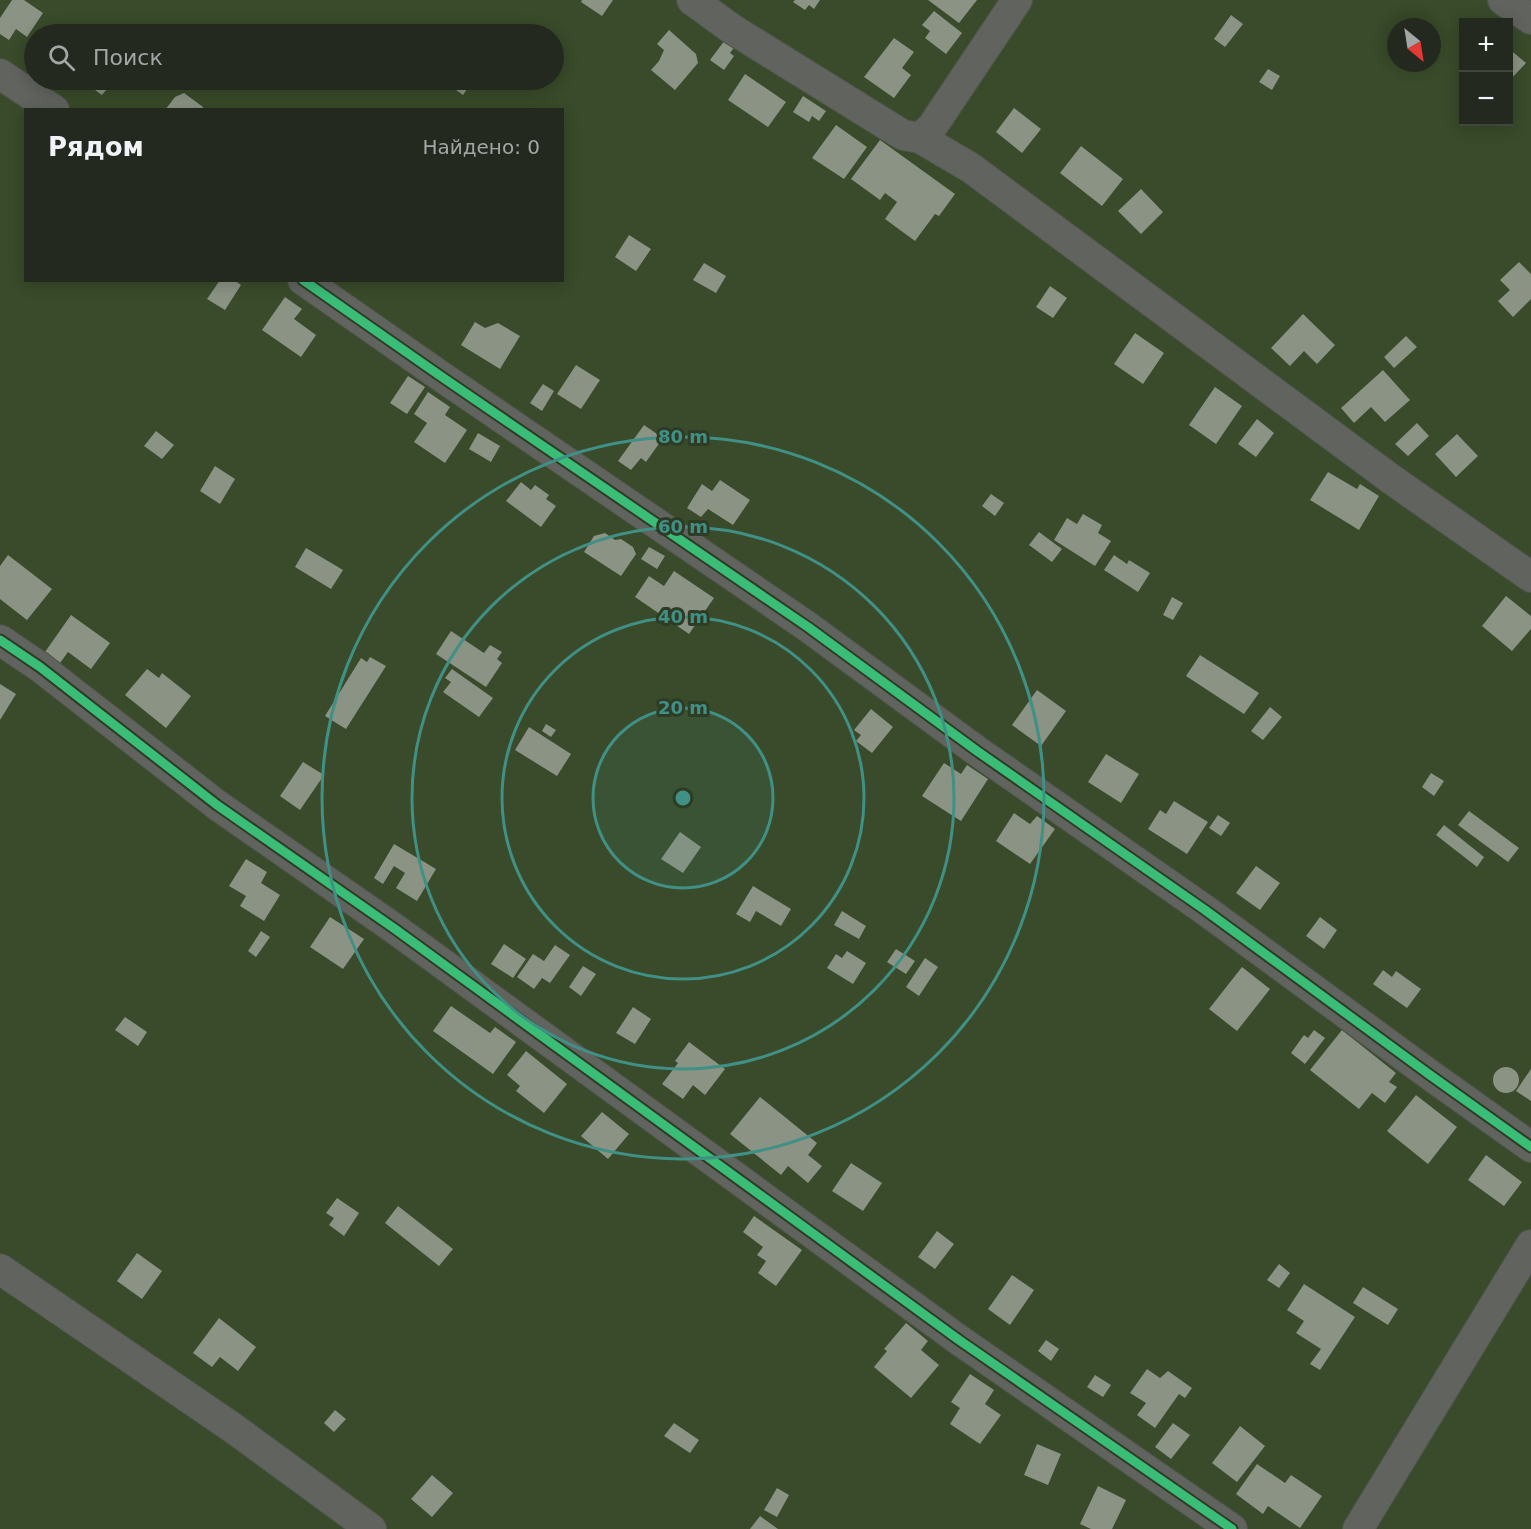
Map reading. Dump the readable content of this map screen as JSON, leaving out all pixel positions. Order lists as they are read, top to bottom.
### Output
{
  "north": "bottom right",
  "page": {
    "map_buttons": ["+", "−"],
    "search": "Поиск",
    "heading": ["Рядом", "Найдено: 0"]
  },
  "rings": [
    "80 m",
    "60 m",
    "40 m",
    "20 m"
  ]
}
